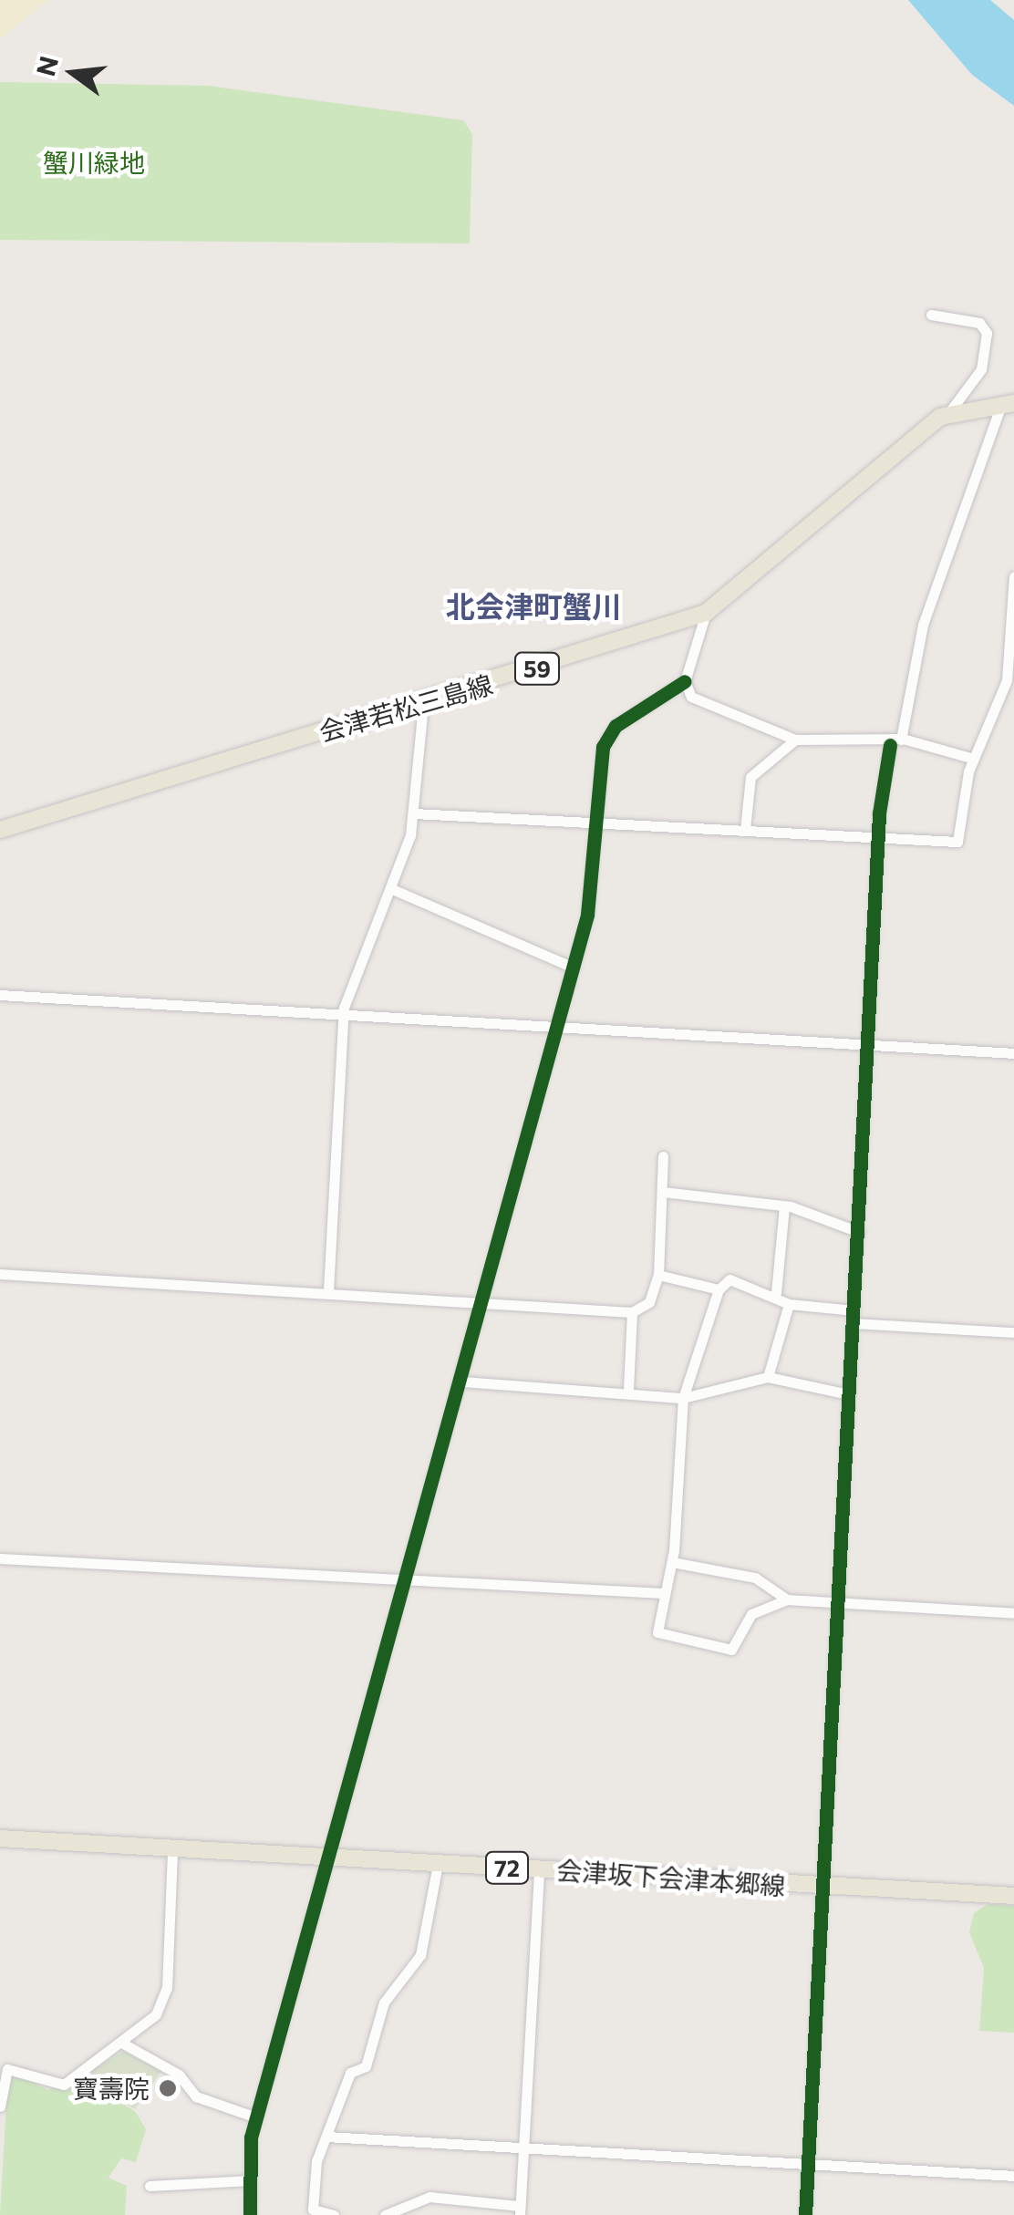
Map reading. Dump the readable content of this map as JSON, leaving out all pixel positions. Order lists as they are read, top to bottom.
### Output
{
  "streets": {
    "main road": [
      "59",
      "会津若松三島線",
      "72",
      "会津坂下会津本郷線"
    ]
  },
  "districts": ["北会津町蟹川"],
  "parks": ["蟹川緑地"],
  "places": ["寶壽院"],
  "north": "left"
}
